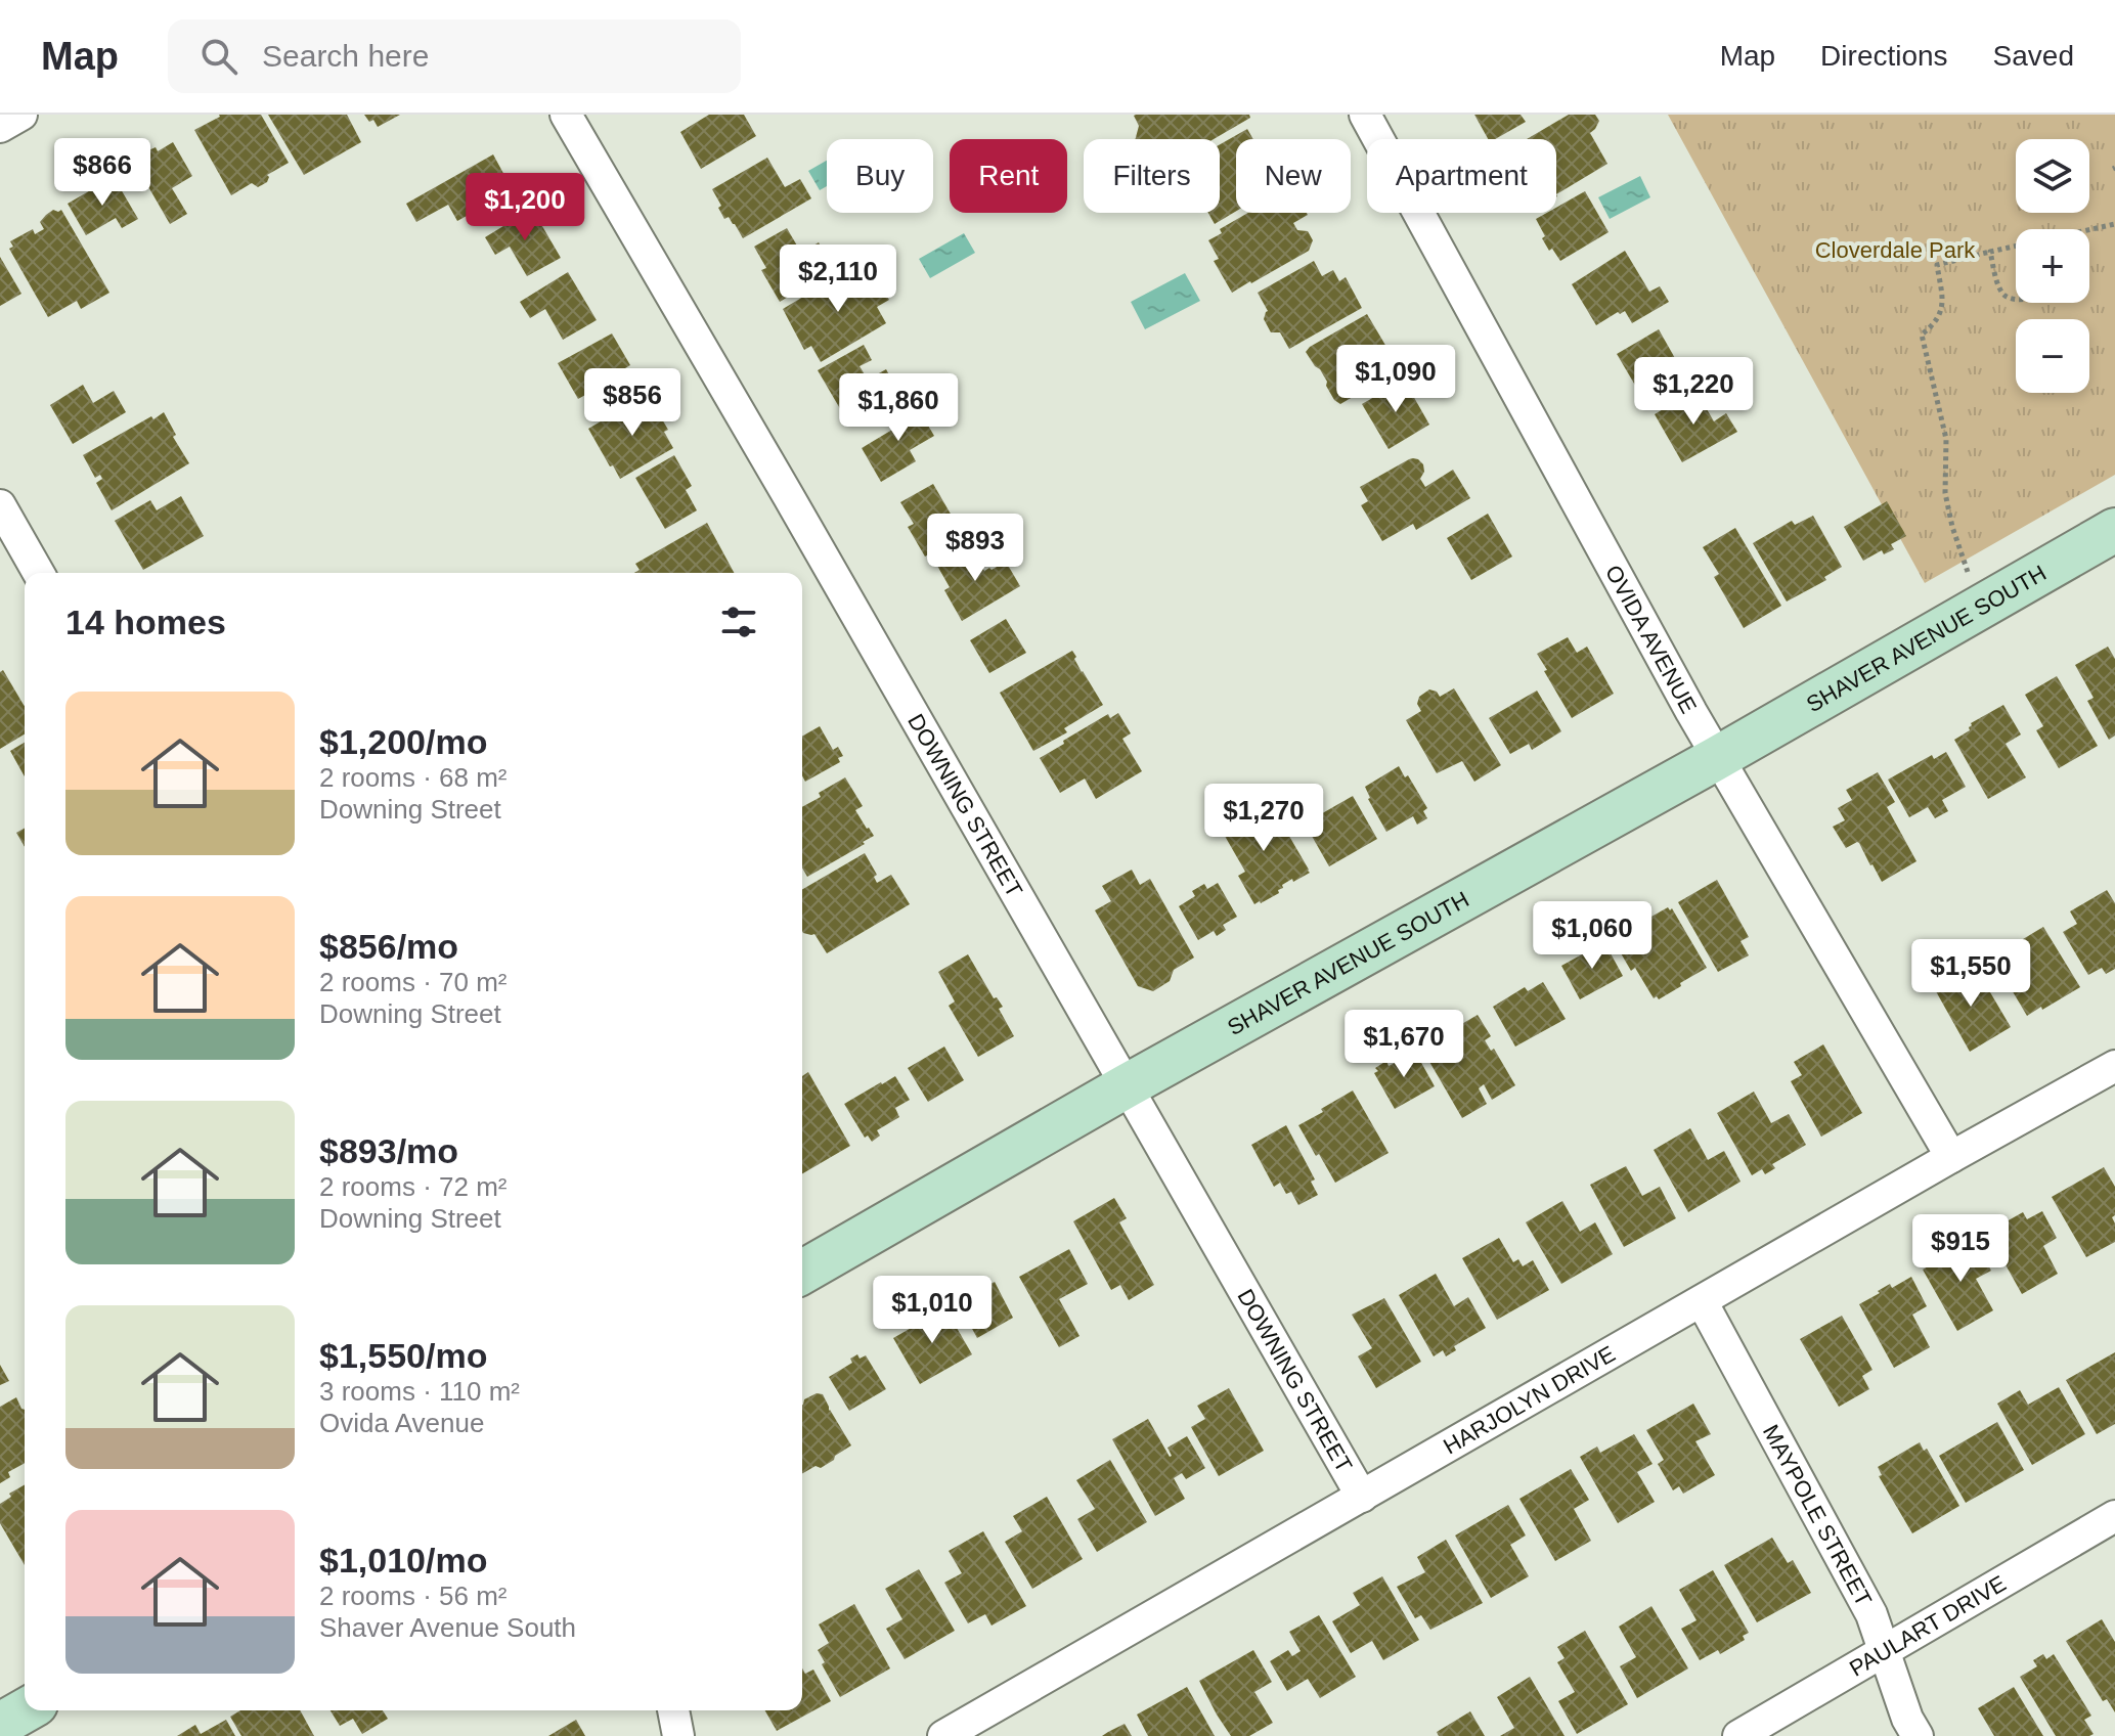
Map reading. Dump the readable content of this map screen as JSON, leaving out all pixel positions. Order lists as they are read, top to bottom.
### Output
{
  "streets": {
    "street": [
      "SHAVER AVENUE SOUTH",
      "OVIDA AVENUE",
      "DOWNING STREET",
      "HARJOLYN DRIVE",
      "MAYPOLE STREET",
      "PAULART DRIVE"
    ]
  },
  "crossings": [
    ["SHAVER AVENUE SOUTH", "OVIDA AVENUE"],
    ["SHAVER AVENUE SOUTH", "DOWNING STREET"],
    ["OVIDA AVENUE", "HARJOLYN DRIVE"],
    ["DOWNING STREET", "HARJOLYN DRIVE"],
    ["HARJOLYN DRIVE", "MAYPOLE STREET"],
    ["MAYPOLE STREET", "PAULART DRIVE"]
  ],
  "parks": ["Cloverdale Park"],
  "page": {
    "header": "Map",
    "search": "Search here",
    "nav": ["Map", "Directions", "Saved"],
    "price": [
      "$866",
      "$1,200",
      "$2,110",
      "$1,090",
      "$1,220",
      "$856",
      "$1,860",
      "$893",
      "$1,270",
      "$1,060",
      "$1,550",
      "$1,670",
      "$915",
      "$1,010"
    ],
    "map_buttons": ["+", "−"],
    "chip": [
      "Buy",
      "Rent",
      "Filters",
      "New",
      "Apartment"
    ],
    "heading": "14 homes",
    "list": [
      {
        "name": "$1,200/mo",
        "note": "2 rooms · 68 m² · Downing Street"
      },
      {
        "name": "$856/mo",
        "note": "2 rooms · 70 m² · Downing Street"
      },
      {
        "name": "$893/mo",
        "note": "2 rooms · 72 m² · Downing Street"
      },
      {
        "name": "$1,550/mo",
        "note": "3 rooms · 110 m² · Ovida Avenue"
      },
      {
        "name": "$1,010/mo",
        "note": "2 rooms · 56 m² · Shaver Avenue South"
      }
    ]
  }
}
